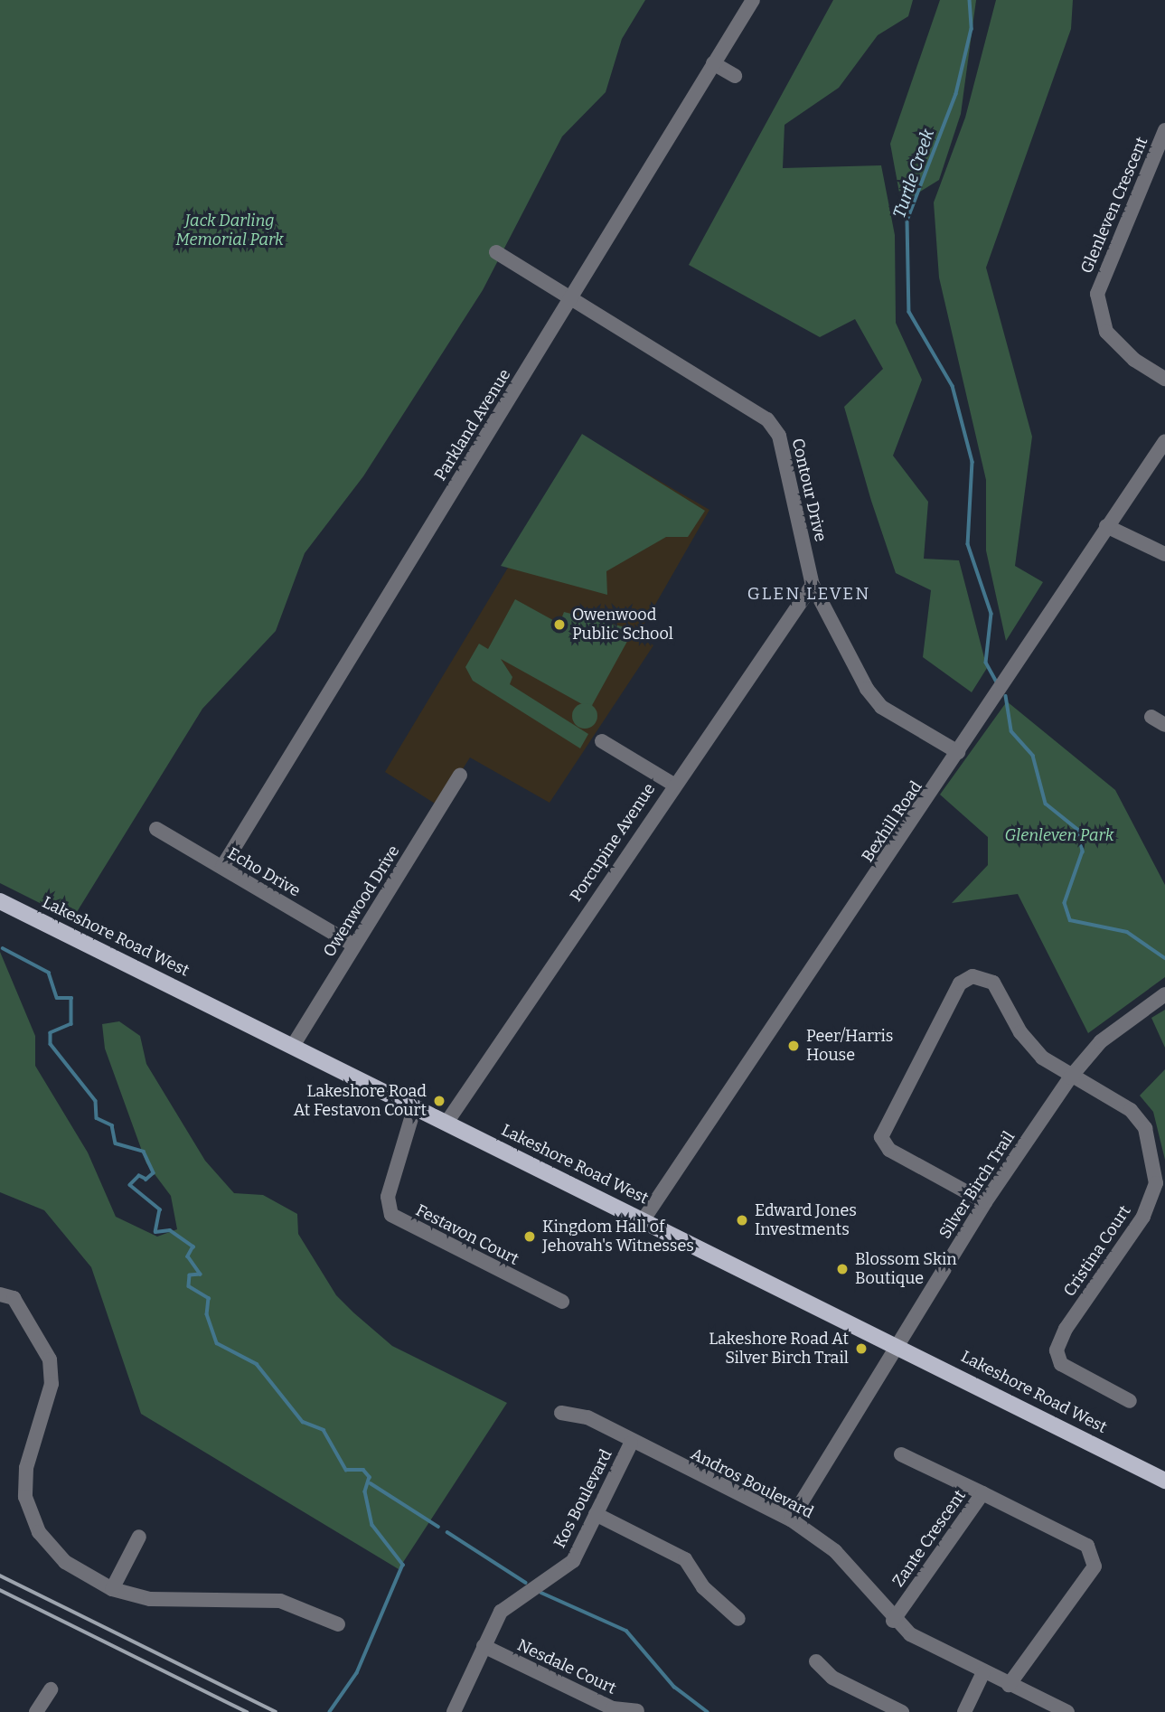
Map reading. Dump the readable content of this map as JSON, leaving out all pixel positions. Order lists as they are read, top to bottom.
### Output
{
  "streets": {
    "main road": ["Lakeshore Road West"],
    "street": [
      "Glenleven Crescent",
      "Parkland Avenue",
      "Contour Drive",
      "Bexhill Road",
      "Porcupine Avenue",
      "Echo Drive",
      "Owenwood Drive",
      "Silver Birch Trail",
      "Festavon Court",
      "Cristina Court",
      "Andros Boulevard",
      "Kos Boulevard",
      "Zante Crescent",
      "Nesdale Court"
    ]
  },
  "crossings": [
    ["Parkland Avenue", "Contour Drive"],
    ["Parkland Avenue", "Echo Drive"],
    ["Contour Drive", "Bexhill Road"],
    ["Contour Drive", "Porcupine Avenue"],
    ["Bexhill Road", "Lakeshore Road West"],
    ["Porcupine Avenue", "Lakeshore Road West"],
    ["Echo Drive", "Owenwood Drive"],
    ["Owenwood Drive", "Lakeshore Road West"],
    ["Lakeshore Road West", "Silver Birch Trail"],
    ["Lakeshore Road West", "Festavon Court"],
    ["Silver Birch Trail", "Cristina Court"],
    ["Silver Birch Trail", "Andros Boulevard"],
    ["Andros Boulevard", "Kos Boulevard"],
    ["Andros Boulevard", "Zante Crescent"],
    ["Kos Boulevard", "Nesdale Court"]
  ],
  "districts": ["GLEN LEVEN"],
  "water": ["Turtle Creek"],
  "parks": ["Jack Darling Memorial Park", "Glenleven Park"],
  "places": [
    "Owenwood Public School",
    "Peer/Harris House",
    "Lakeshore Road At Festavon Court",
    "Edward Jones Investments",
    "Kingdom Hall of Jehovah's Witnesses",
    "Blossom Skin Boutique",
    "Lakeshore Road At Silver Birch Trail"
  ]
}
